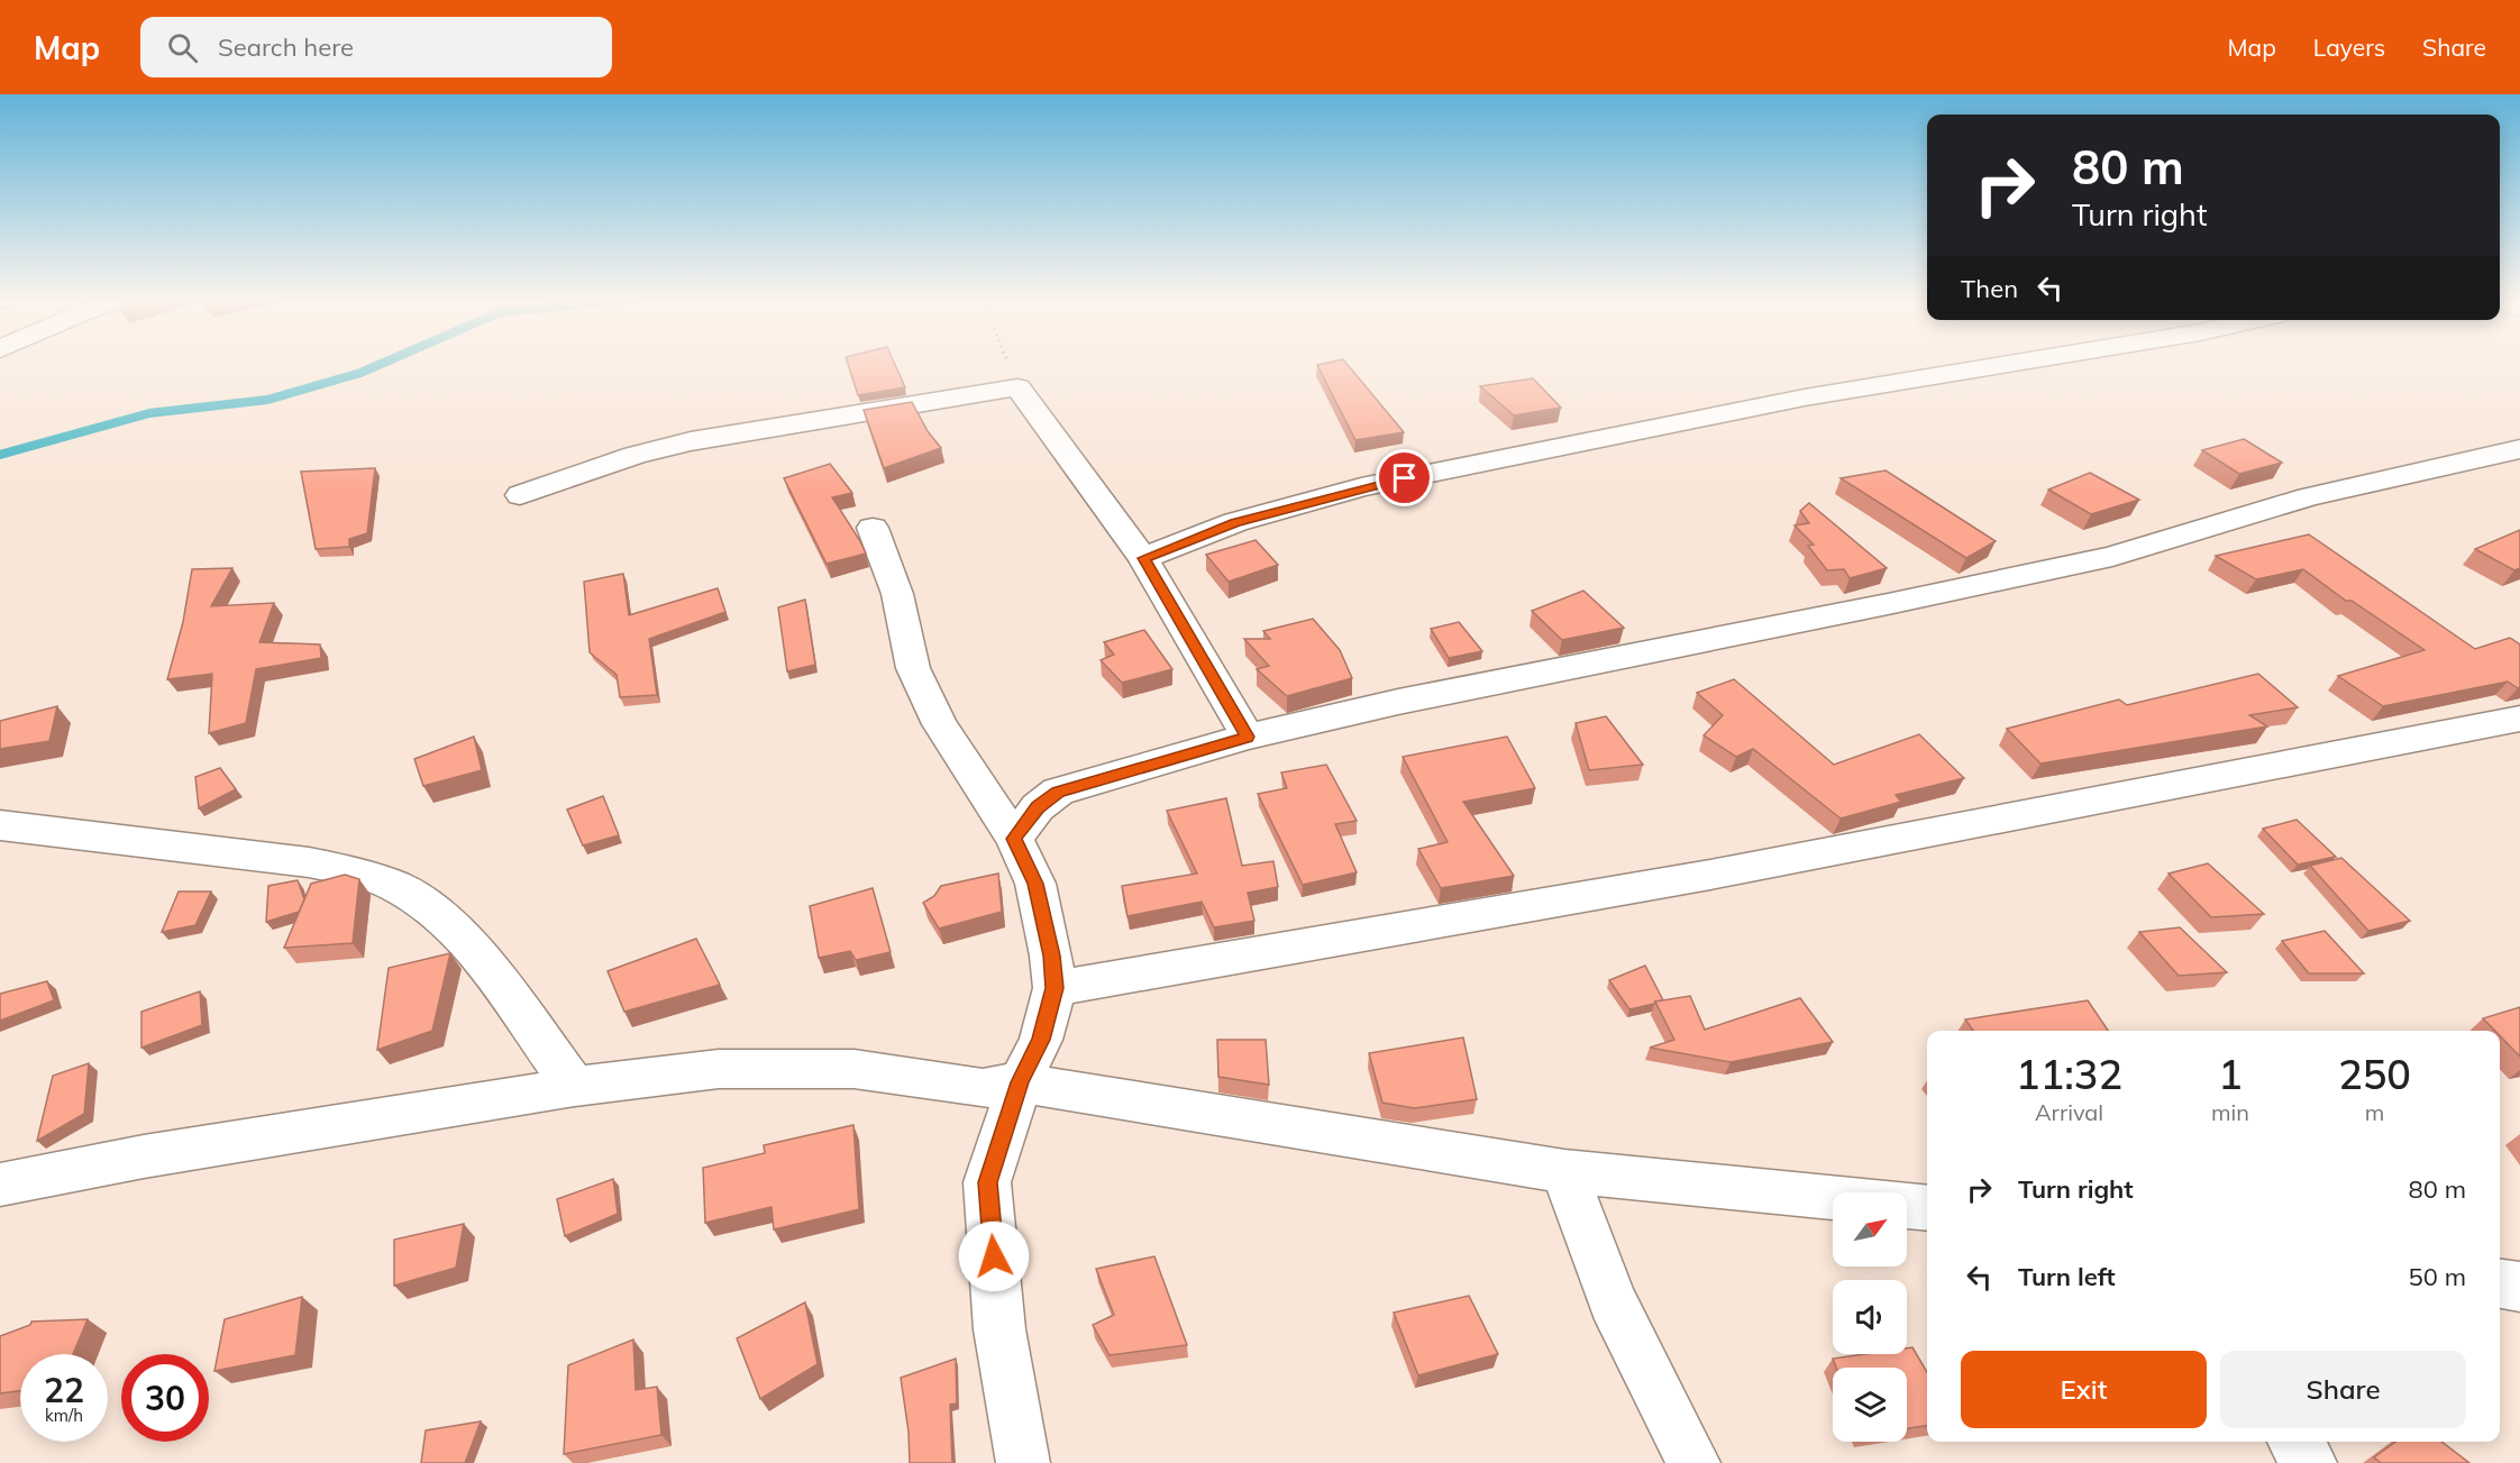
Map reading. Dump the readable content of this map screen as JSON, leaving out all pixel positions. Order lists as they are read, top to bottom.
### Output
{
  "north": "top right",
  "page": {
    "header": "Map",
    "search": "Search here",
    "nav": ["Map", "Layers", "Share"],
    "turn": ["80 m", "Turn right"],
    "then": "Then",
    "eta": [
      "11:32",
      "Arrival",
      "1",
      "min",
      "250",
      "m"
    ],
    "list": [
      {
        "name": "Turn right",
        "value": "80 m"
      },
      {
        "name": "Turn left",
        "value": "50 m"
      }
    ],
    "buttons": ["Exit", "Share"],
    "speed": "22 km/h",
    "limit": "30"
  }
}
